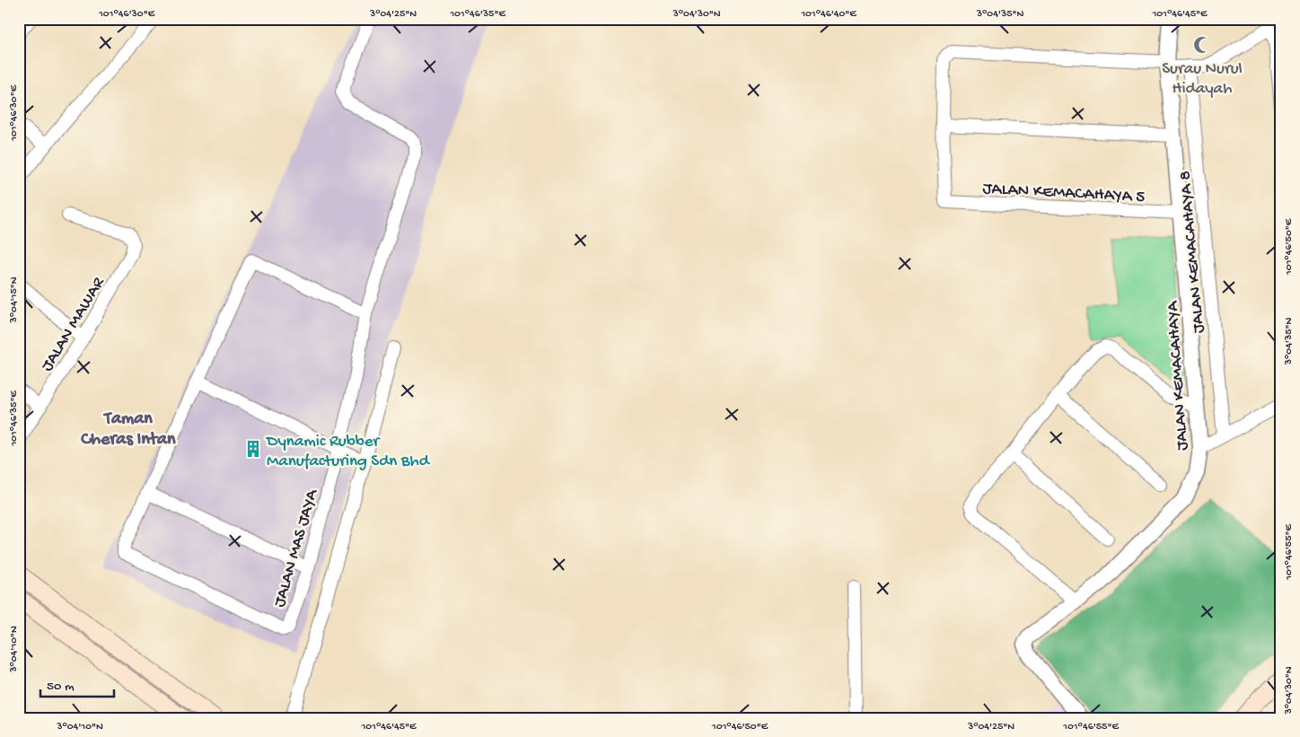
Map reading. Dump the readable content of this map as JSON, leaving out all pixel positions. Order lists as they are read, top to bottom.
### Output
{
  "streets": {
    "street": [
      "JALAN KEMACAHAYA 5",
      "JALAN KEMACAHAYA 8",
      "JALAN MAWAR",
      "JALAN KEMACAHAYA",
      "JALAN MAS JAYA"
    ]
  },
  "crossings": [
    ["JALAN KEMACAHAYA 5", "JALAN KEMACAHAYA"]
  ],
  "districts": ["Taman Cheras Intan"],
  "places": {
    "mosque": ["Surau Nurul Hidayah"],
    "building": ["Dynamic Rubber Manufacturing Sdn Bhd"]
  },
  "scale_bar": "50 m",
  "coordinates": [
    "101°46'30\"E",
    "3°04'25\"N",
    "101°46'35\"E",
    "3°04'30\"N",
    "101°46'40\"E",
    "3°04'35\"N",
    "101°46'45\"E",
    "101°46'50\"E",
    "3°04'15\"N",
    "101°46'55\"E",
    "3°04'10\"N"
  ]
}
